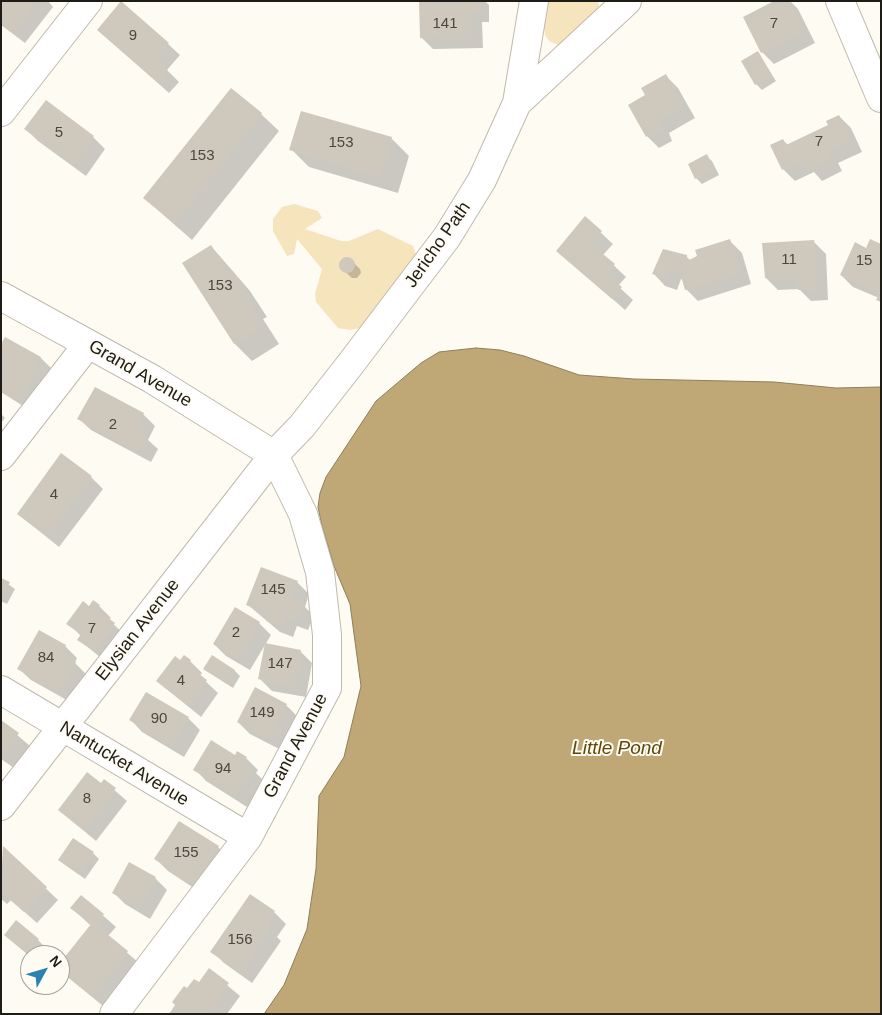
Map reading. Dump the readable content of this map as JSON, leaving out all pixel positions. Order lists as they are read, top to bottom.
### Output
{
  "streets": {
    "street": [
      "Jericho Path",
      "Grand Avenue",
      "Elysian Avenue",
      "Nantucket Avenue"
    ]
  },
  "crossings": [
    ["Jericho Path", "Grand Avenue"],
    ["Jericho Path", "Elysian Avenue"],
    ["Grand Avenue", "Elysian Avenue"],
    ["Grand Avenue", "Nantucket Avenue"],
    ["Elysian Avenue", "Nantucket Avenue"]
  ],
  "water": ["Little Pond"],
  "house_numbers": [
    "141",
    "7",
    "9",
    "5",
    "7",
    "153",
    "153",
    "11",
    "15",
    "153",
    "2",
    "4",
    "145",
    "7",
    "2",
    "84",
    "147",
    "4",
    "149",
    "90",
    "94",
    "8",
    "155",
    "156"
  ],
  "north": "top right"
}
